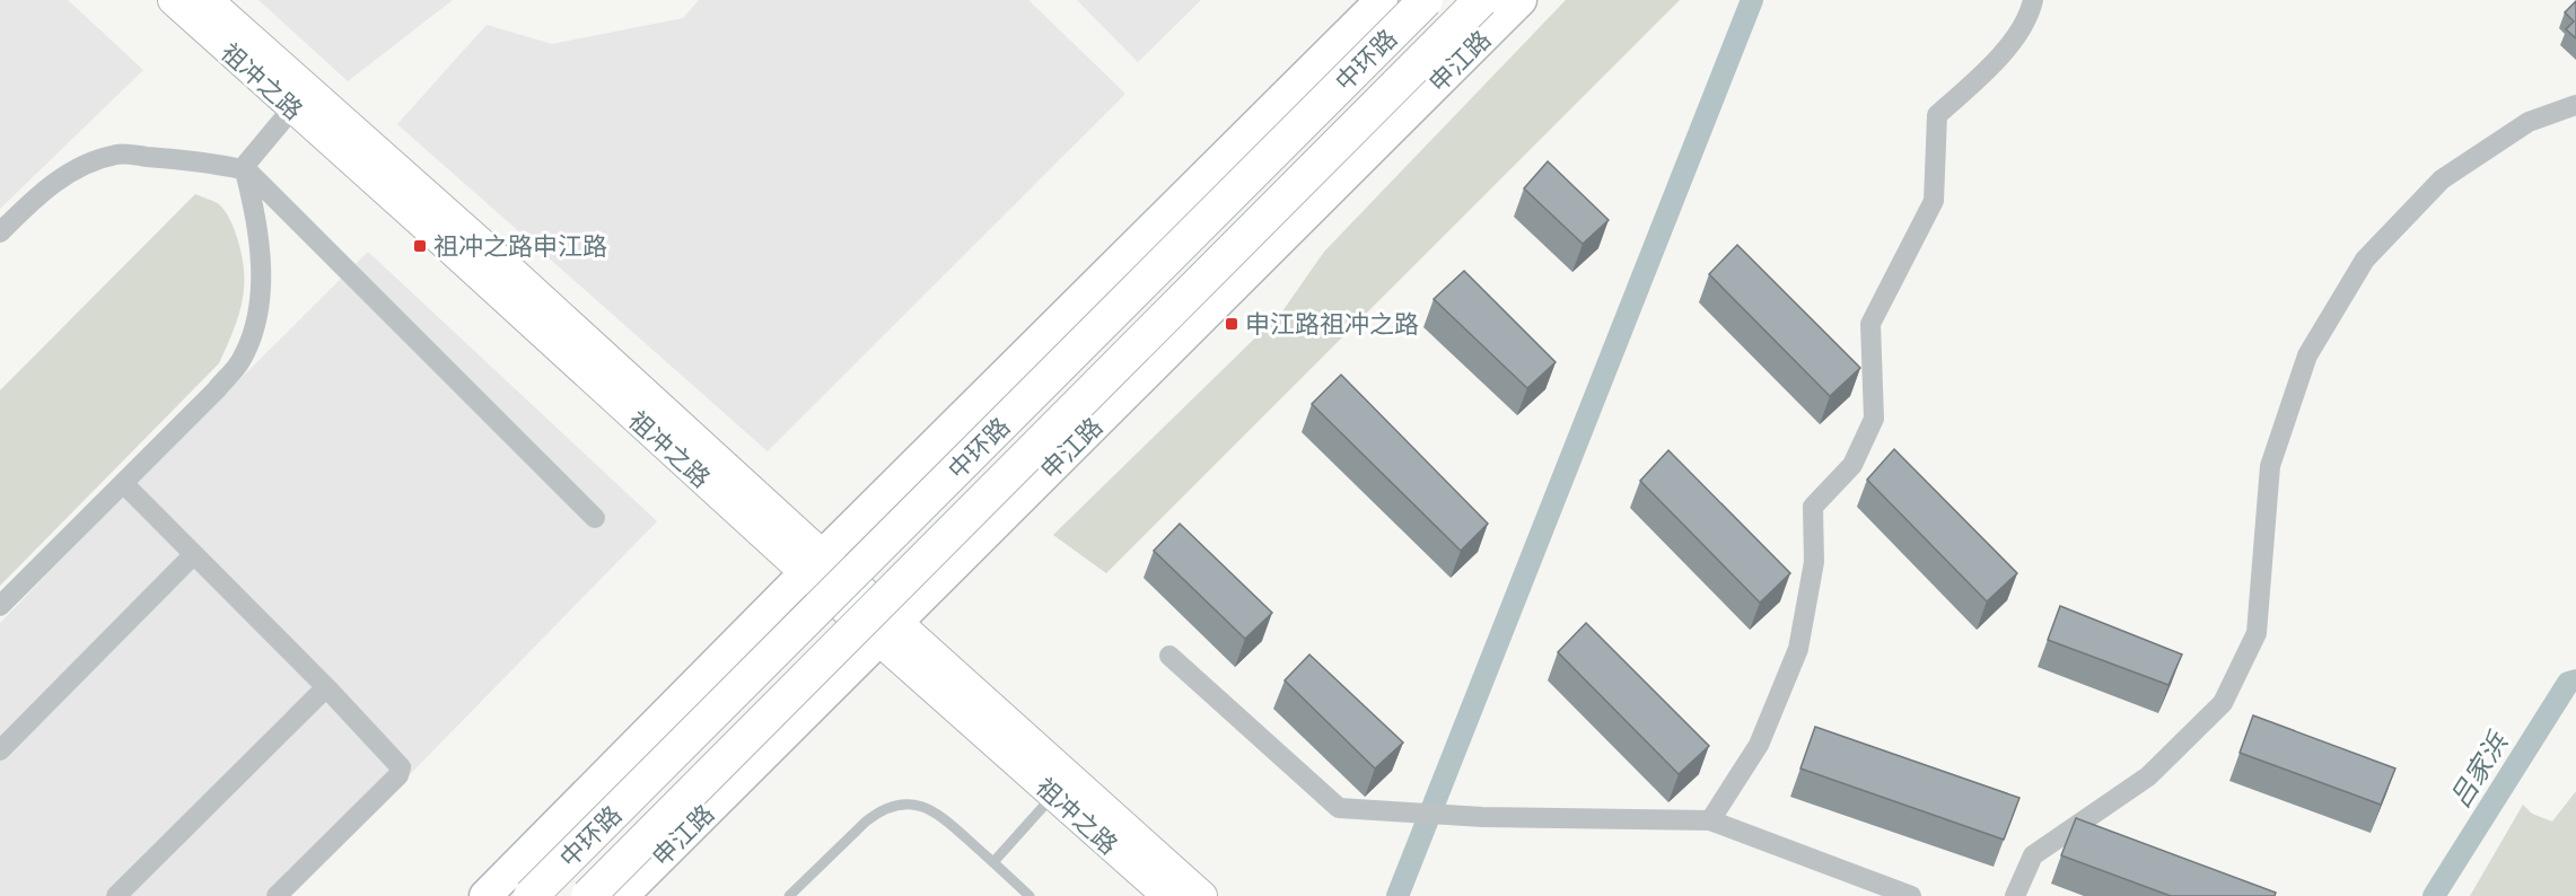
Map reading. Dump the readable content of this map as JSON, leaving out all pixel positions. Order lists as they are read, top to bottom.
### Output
{
  "streets": {
    "highway": ["中环路"],
    "main road": ["申江路", "祖冲之路"]
  },
  "crossings": [
    ["申江路", "祖冲之路"]
  ],
  "water": ["吕家浜"],
  "places": {
    "transit": ["祖冲之路申江路", "申江路祖冲之路"]
  }
}
